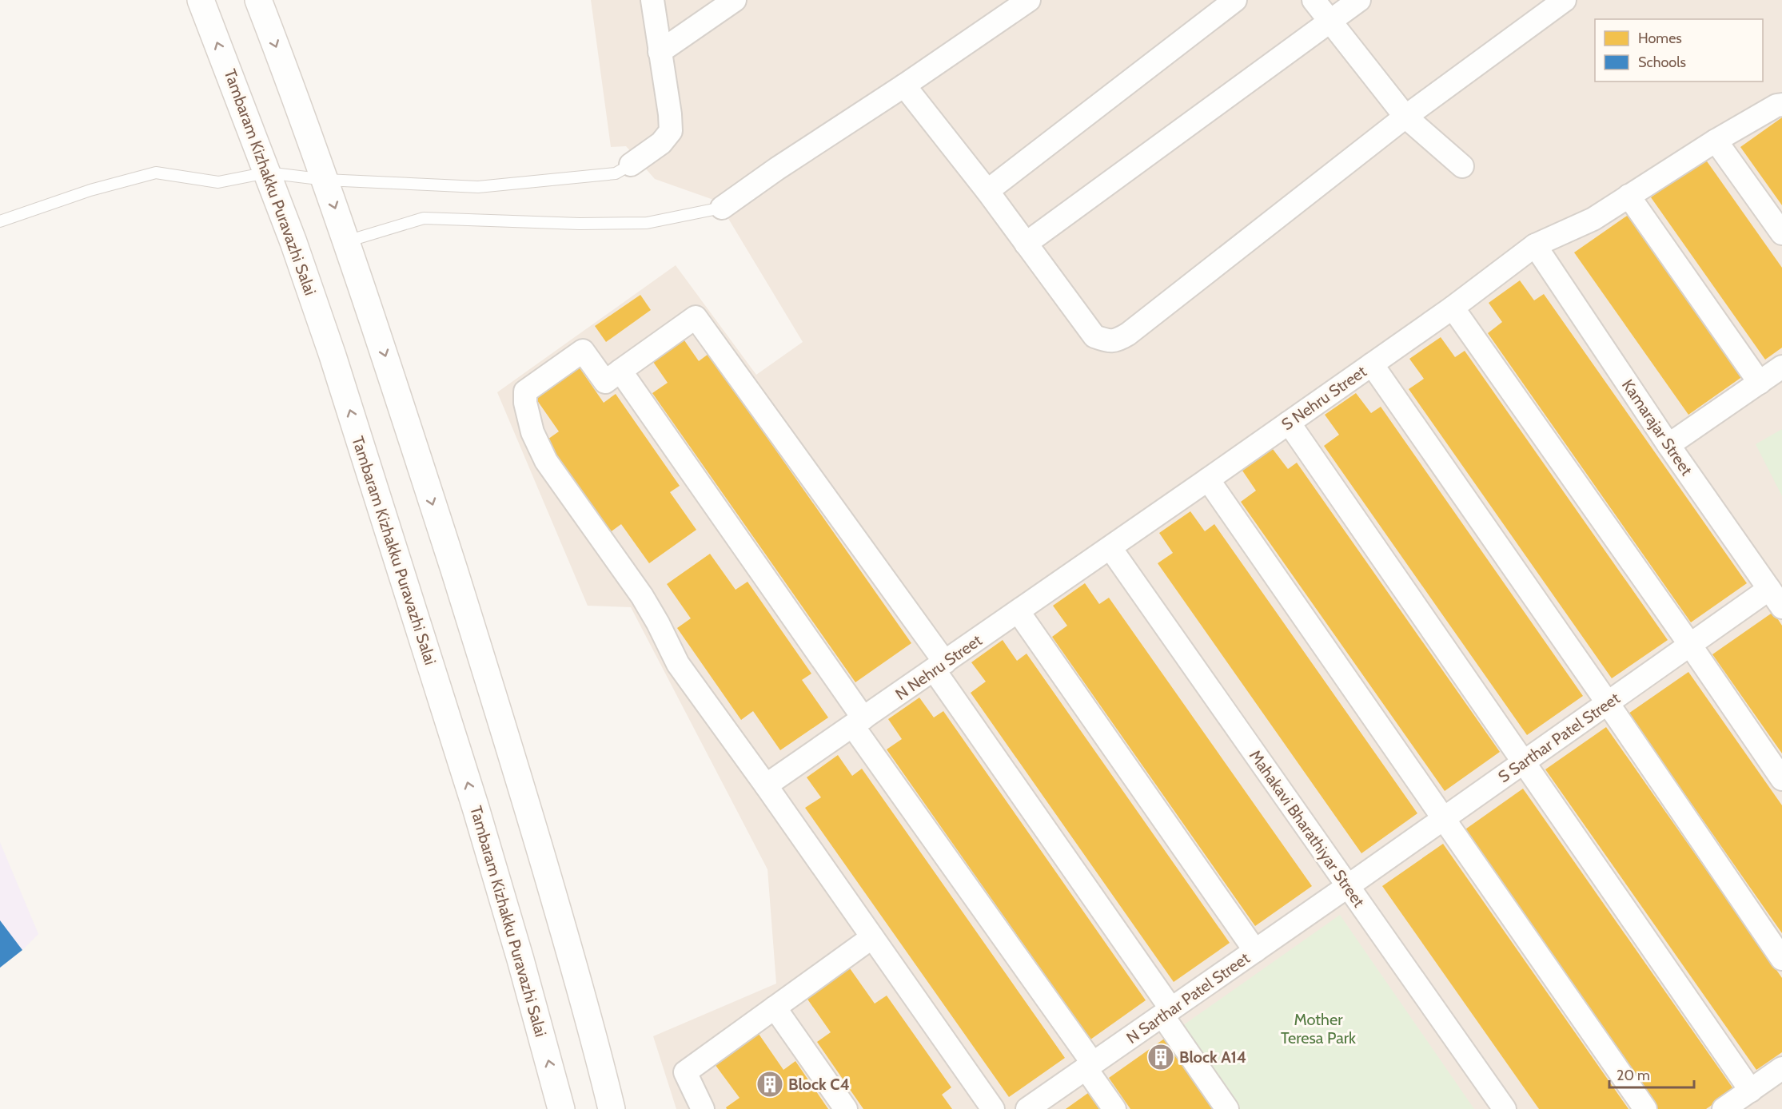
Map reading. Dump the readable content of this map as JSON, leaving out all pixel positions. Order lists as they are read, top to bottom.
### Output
{
  "streets": {
    "main road": ["Tambaram Kizhakku Puravazhi Salai"],
    "street": [
      "S Nehru Street",
      "Kamarajar Street",
      "N Nehru Street",
      "S Sarthar Patel Street",
      "Mahakavi Bharathiyar Street",
      "N Sarthar Patel Street"
    ]
  },
  "crossings": [
    ["S Nehru Street", "Kamarajar Street"],
    ["S Nehru Street", "N Nehru Street"],
    ["S Nehru Street", "Mahakavi Bharathiyar Street"],
    ["Kamarajar Street", "S Sarthar Patel Street"],
    ["N Nehru Street", "Mahakavi Bharathiyar Street"],
    ["S Sarthar Patel Street", "Mahakavi Bharathiyar Street"],
    ["S Sarthar Patel Street", "N Sarthar Patel Street"],
    ["Mahakavi Bharathiyar Street", "N Sarthar Patel Street"]
  ],
  "parks": ["Mother Teresa Park"],
  "places": {
    "building": ["Block A14", "Block C4"]
  },
  "legend": ["Homes", "Schools"],
  "scale_bar": "20 m"
}
